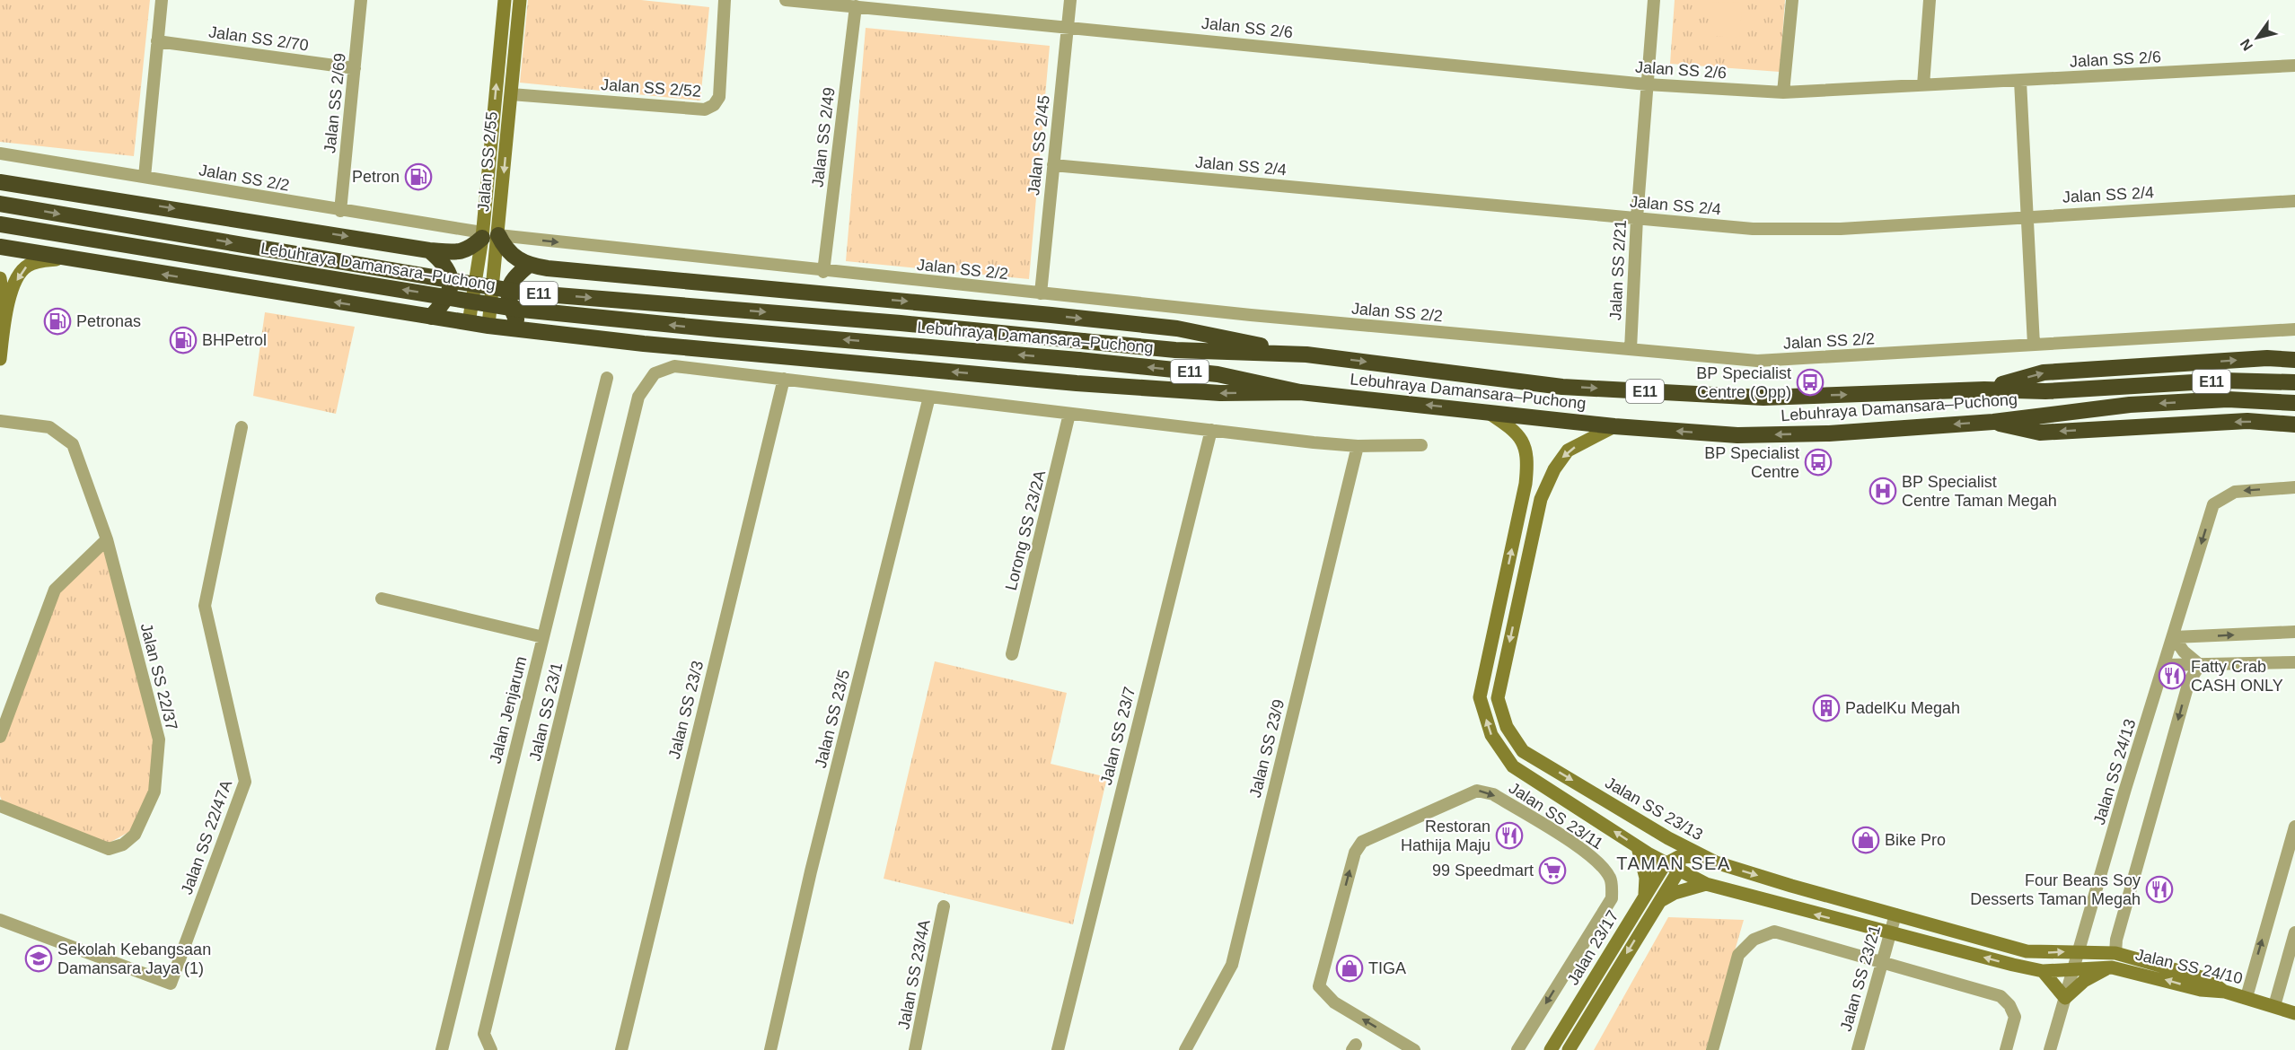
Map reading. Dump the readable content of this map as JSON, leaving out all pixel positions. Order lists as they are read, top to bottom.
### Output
{
  "streets": {
    "highway": ["Lebuhraya Damansara–Puchong", "E11"],
    "street": [
      "Jalan SS 2/6",
      "Jalan SS 2/70",
      "Jalan SS 2/52",
      "Jalan SS 2/69",
      "Jalan SS 2/49",
      "Jalan SS 2/45",
      "Jalan SS 2/55",
      "Jalan SS 2/4",
      "Jalan SS 2/2",
      "Jalan SS 2/21",
      "Lorong SS 23/2A",
      "Jalan SS 22/37",
      "Jalan Jenjarum",
      "Jalan SS 23/3",
      "Jalan SS 23/1",
      "Jalan SS 23/5",
      "Jalan SS 23/7",
      "Jalan SS 23/9",
      "Jalan SS 24/13",
      "Jalan SS 23/13",
      "Jalan SS 23/11",
      "Jalan SS 22/47A",
      "Jalan 23/17",
      "Jalan SS 24/10",
      "Jalan SS 23/4A",
      "Jalan SS 23/21"
    ]
  },
  "crossings": [
    ["Jalan SS 2/6", "Jalan SS 2/49"],
    ["Jalan SS 2/6", "Jalan SS 2/45"],
    ["Jalan SS 2/6", "Jalan SS 2/21"],
    ["Jalan SS 2/70", "Jalan SS 2/69"],
    ["Jalan SS 2/52", "Jalan SS 2/55"],
    ["Jalan SS 2/69", "Jalan SS 2/2"],
    ["Jalan SS 2/49", "Jalan SS 2/2"],
    ["Jalan SS 2/45", "Jalan SS 2/4"],
    ["Jalan SS 2/45", "Jalan SS 2/2"],
    ["Jalan SS 2/55", "Jalan SS 2/2"],
    ["Jalan SS 2/4", "Jalan SS 2/21"],
    ["Jalan SS 2/2", "Jalan SS 2/21"],
    ["Lebuhraya Damansara–Puchong", "Jalan SS 23/13"],
    ["Jalan SS 23/3", "Jalan SS 23/1"],
    ["Jalan SS 24/13", "Jalan SS 23/13"],
    ["Jalan SS 24/13", "Jalan SS 24/10"],
    ["Jalan SS 23/13", "Jalan SS 24/10"],
    ["Jalan SS 23/13", "Jalan SS 23/21"]
  ],
  "one_way": ["Jalan SS 24/10"],
  "districts": ["TAMAN SEA"],
  "places": {
    "fuel station": ["Petron", "Petronas", "BHPetrol"],
    "bus stop": ["BP Specialist Centre (Opp)", "BP Specialist Centre"],
    "hospital": ["BP Specialist Centre Taman Megah"],
    "restaurant": ["Fatty Crab CASH ONLY", "Restoran Hathija Maju", "Four Beans Soy Desserts Taman Megah"],
    "building": ["PadelKu Megah"],
    "shop": ["Bike Pro", "TIGA"],
    "supermarket": ["99 Speedmart"],
    "school or university": ["Sekolah Kebangsaan Damansara Jaya (1)"]
  },
  "north": "bottom left"
}
